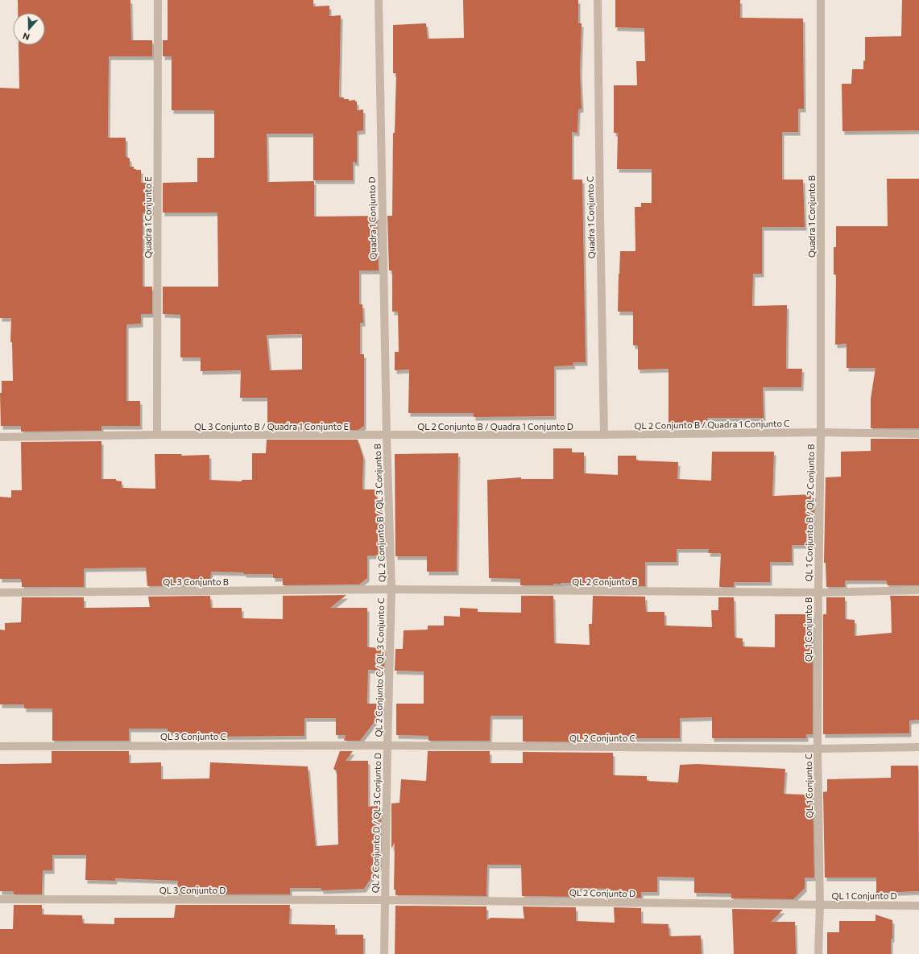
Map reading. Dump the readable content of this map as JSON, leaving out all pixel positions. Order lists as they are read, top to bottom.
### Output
{
  "streets": {
    "street": [
      "Quadra 1 Conjunto B",
      "Quadra 1 Conjunto E",
      "Quadra 1 Conjunto C",
      "Quadra 1 Conjunto D",
      "QL 2 Conjunto B / Quadra 1 Conjunto C",
      "QL 3 Conjunto B / Quadra 1 Conjunto E",
      "QL 2 Conjunto B / Quadra 1 Conjunto D",
      "QL 2 Conjunto B / QL 3 Conjunto B",
      "QL 1 Conjunto B / QL 2 Conjunto B",
      "QL 3 Conjunto B",
      "QL 2 Conjunto B",
      "QL 1 Conjunto B",
      "QL 2 Conjunto C / QL 3 Conjunto C",
      "QL 3 Conjunto C",
      "QL 2 Conjunto C",
      "QL 1 Conjunto C",
      "QL 2 Conjunto D / QL 3 Conjunto D",
      "QL 3 Conjunto D",
      "QL 2 Conjunto D",
      "QL 1 Conjunto D"
    ]
  },
  "crossings": [
    ["Quadra 1 Conjunto B", "QL 2 Conjunto B / Quadra 1 Conjunto C"],
    ["Quadra 1 Conjunto B", "QL 1 Conjunto B / QL 2 Conjunto B"],
    ["Quadra 1 Conjunto E", "QL 3 Conjunto B / Quadra 1 Conjunto E"],
    ["Quadra 1 Conjunto C", "QL 2 Conjunto B / Quadra 1 Conjunto C"],
    ["Quadra 1 Conjunto C", "QL 2 Conjunto B / Quadra 1 Conjunto D"],
    ["Quadra 1 Conjunto D", "QL 3 Conjunto B / Quadra 1 Conjunto E"],
    ["Quadra 1 Conjunto D", "QL 2 Conjunto B / Quadra 1 Conjunto D"],
    ["Quadra 1 Conjunto D", "QL 2 Conjunto B / QL 3 Conjunto B"],
    ["QL 2 Conjunto B / Quadra 1 Conjunto C", "QL 2 Conjunto B / Quadra 1 Conjunto D"],
    ["QL 2 Conjunto B / Quadra 1 Conjunto C", "QL 1 Conjunto B / QL 2 Conjunto B"],
    ["QL 3 Conjunto B / Quadra 1 Conjunto E", "QL 2 Conjunto B / Quadra 1 Conjunto D"],
    ["QL 3 Conjunto B / Quadra 1 Conjunto E", "QL 2 Conjunto B / QL 3 Conjunto B"],
    ["QL 2 Conjunto B / Quadra 1 Conjunto D", "QL 2 Conjunto B / QL 3 Conjunto B"],
    ["QL 2 Conjunto B / QL 3 Conjunto B", "QL 3 Conjunto B"],
    ["QL 2 Conjunto B / QL 3 Conjunto B", "QL 2 Conjunto B"],
    ["QL 2 Conjunto B / QL 3 Conjunto B", "QL 2 Conjunto C / QL 3 Conjunto C"],
    ["QL 1 Conjunto B / QL 2 Conjunto B", "QL 2 Conjunto B"],
    ["QL 1 Conjunto B / QL 2 Conjunto B", "QL 1 Conjunto B"],
    ["QL 3 Conjunto B", "QL 2 Conjunto B"],
    ["QL 3 Conjunto B", "QL 2 Conjunto C / QL 3 Conjunto C"],
    ["QL 2 Conjunto B", "QL 1 Conjunto B"],
    ["QL 2 Conjunto B", "QL 2 Conjunto C / QL 3 Conjunto C"],
    ["QL 1 Conjunto B", "QL 2 Conjunto C"],
    ["QL 1 Conjunto B", "QL 1 Conjunto C"],
    ["QL 2 Conjunto C / QL 3 Conjunto C", "QL 3 Conjunto C"],
    ["QL 2 Conjunto C / QL 3 Conjunto C", "QL 2 Conjunto C"],
    ["QL 2 Conjunto C / QL 3 Conjunto C", "QL 2 Conjunto D / QL 3 Conjunto D"],
    ["QL 3 Conjunto C", "QL 2 Conjunto C"],
    ["QL 3 Conjunto C", "QL 2 Conjunto D / QL 3 Conjunto D"],
    ["QL 2 Conjunto C", "QL 1 Conjunto C"],
    ["QL 2 Conjunto C", "QL 2 Conjunto D / QL 3 Conjunto D"],
    ["QL 1 Conjunto C", "QL 2 Conjunto D"],
    ["QL 1 Conjunto C", "QL 1 Conjunto D"],
    ["QL 2 Conjunto D / QL 3 Conjunto D", "QL 3 Conjunto D"],
    ["QL 2 Conjunto D / QL 3 Conjunto D", "QL 2 Conjunto D"],
    ["QL 3 Conjunto D", "QL 2 Conjunto D"],
    ["QL 2 Conjunto D", "QL 1 Conjunto D"]
  ],
  "north": "bottom"
}
